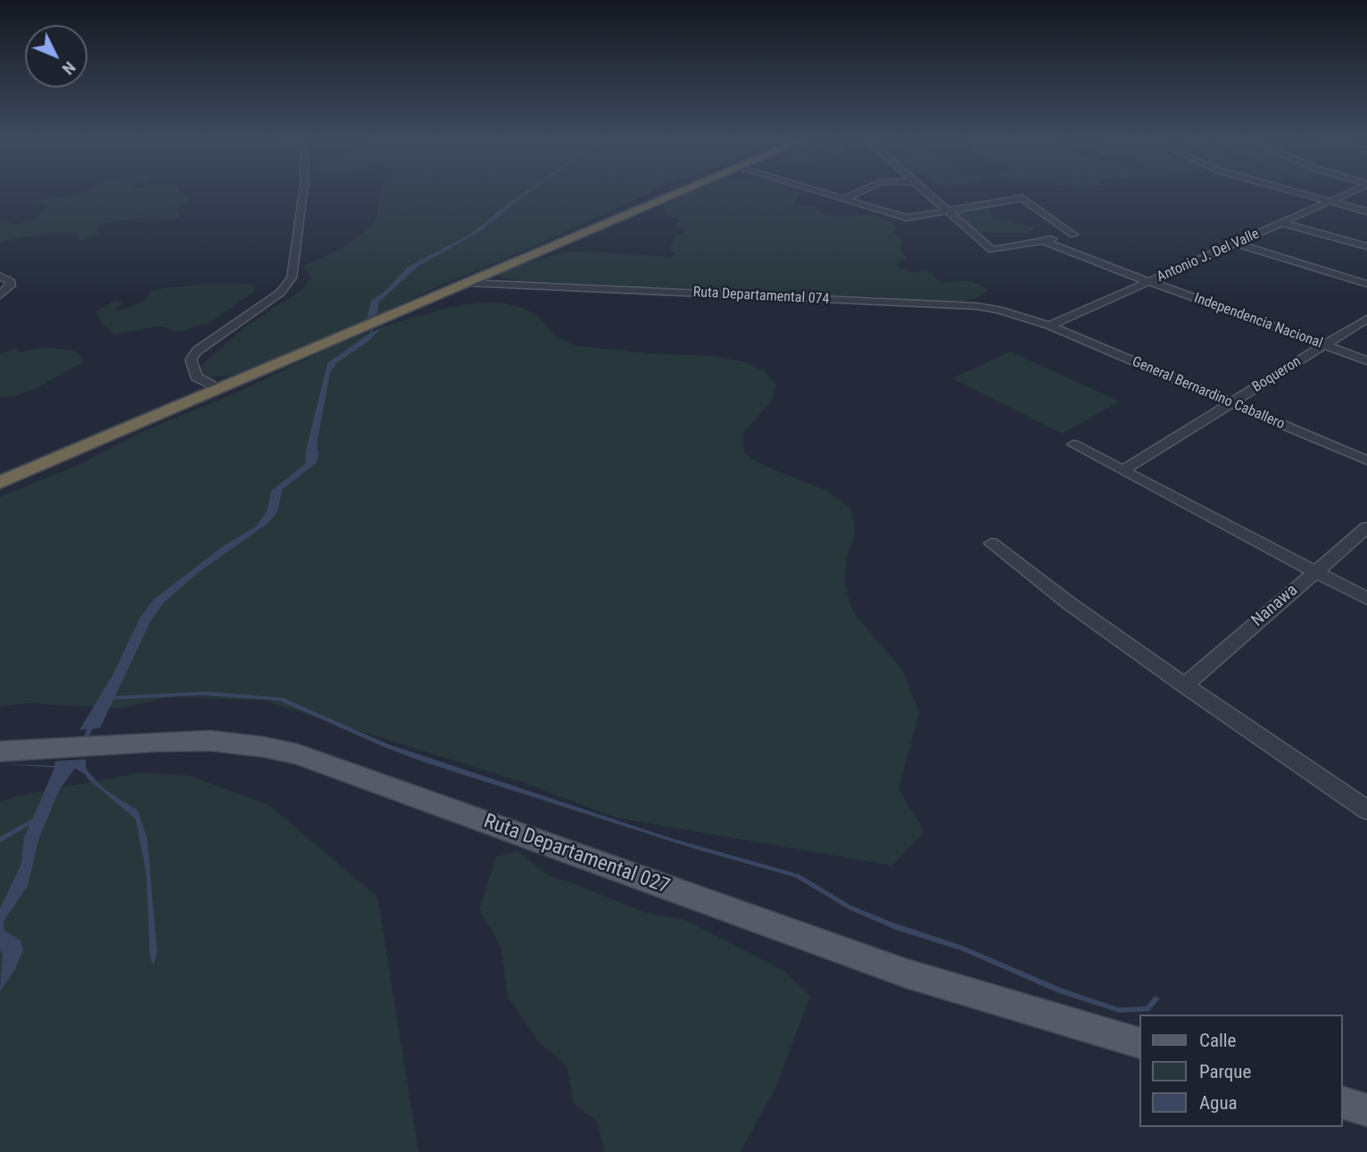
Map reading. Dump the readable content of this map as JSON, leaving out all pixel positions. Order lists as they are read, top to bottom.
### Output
{
  "streets": {
    "main road": ["Ruta Departamental 027"],
    "street": [
      "Antonio J. Del Valle",
      "Ruta Departamental 074",
      "Independencia Nacional",
      "Boqueron",
      "General Bernardino Caballero",
      "Nanawa"
    ]
  },
  "crossings": [
    ["Antonio J. Del Valle", "Ruta Departamental 074"],
    ["Antonio J. Del Valle", "Independencia Nacional"],
    ["Antonio J. Del Valle", "General Bernardino Caballero"],
    ["Ruta Departamental 074", "General Bernardino Caballero"],
    ["Independencia Nacional", "Boqueron"],
    ["Boqueron", "General Bernardino Caballero"]
  ],
  "legend": ["Calle", "Parque", "Agua"],
  "north": "bottom right"
}
